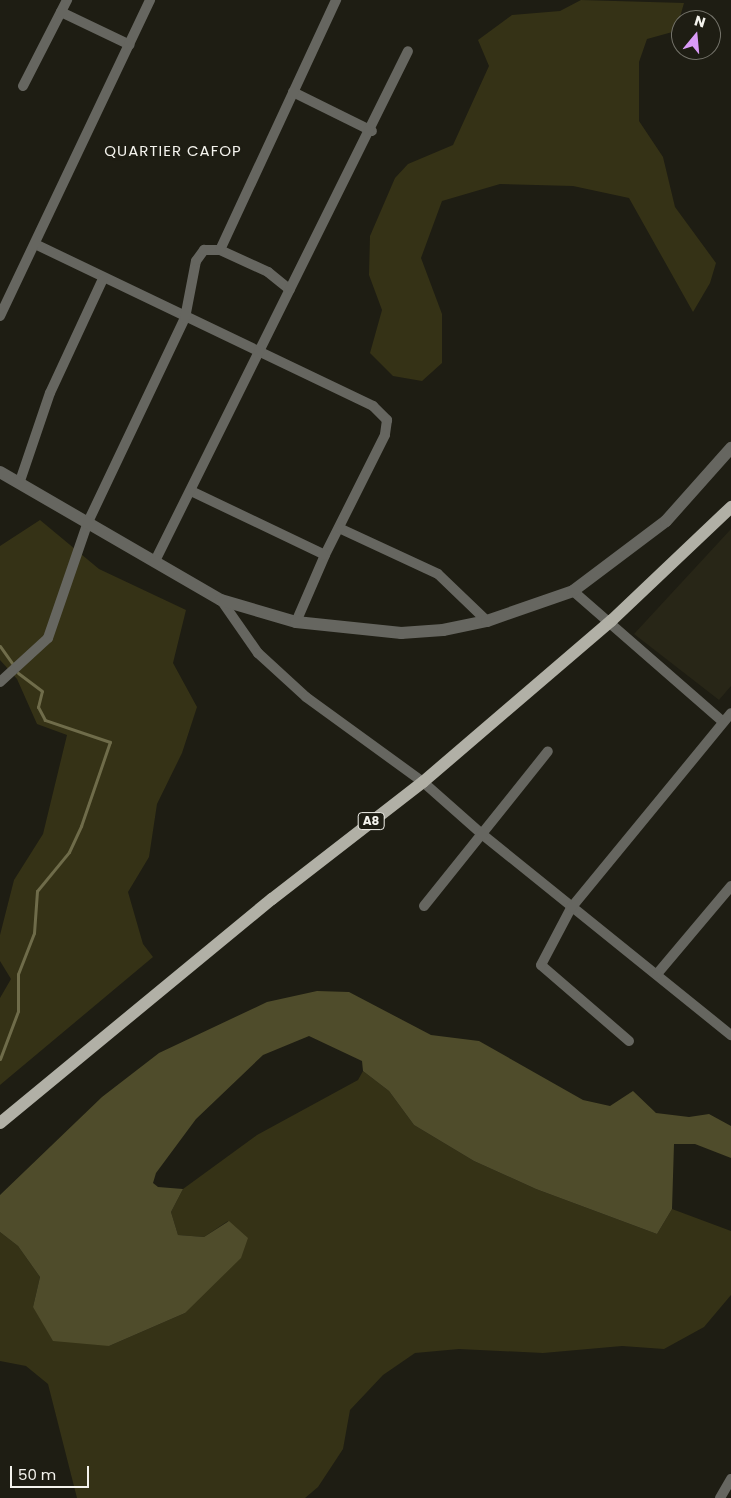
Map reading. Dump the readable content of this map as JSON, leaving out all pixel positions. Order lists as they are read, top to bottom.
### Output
{
  "streets": {
    "main road": ["A8"]
  },
  "districts": ["QUARTIER CAFOP"],
  "scale_bar": "50 m",
  "north": "top"
}
